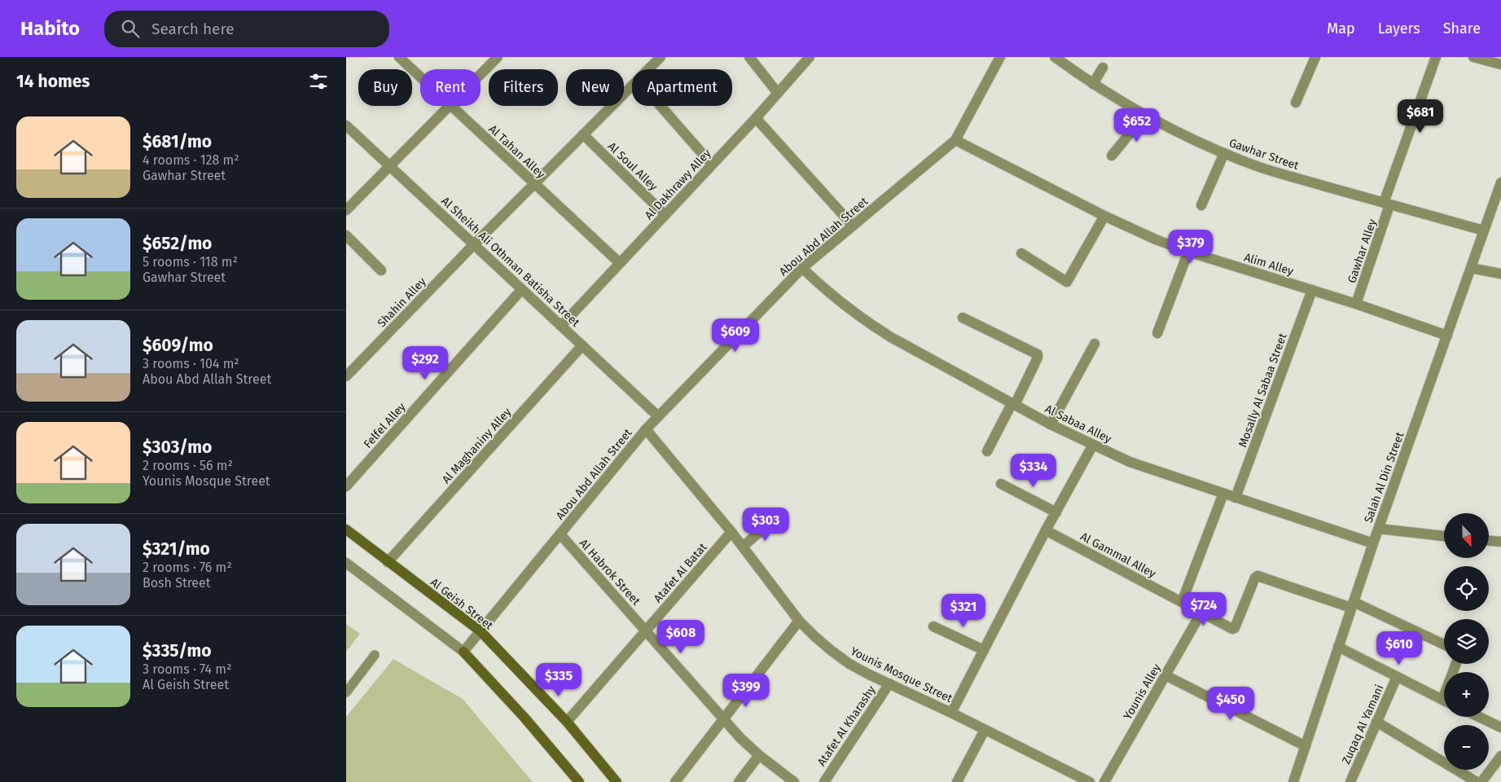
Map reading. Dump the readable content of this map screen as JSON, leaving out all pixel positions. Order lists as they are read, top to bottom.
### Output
{
  "streets": {
    "main road": ["Al Geish Street"],
    "street": [
      "Al Tahan Alley",
      "Gawhar Street",
      "Al Soul Alley",
      "Al Dakhrawy Alley",
      "Abou Abd Allah Street",
      "Gawhar Alley",
      "Al Sheikh Ali Othman Batisha Street",
      "Alim Alley",
      "Shahin Alley",
      "Mosally Al Sabaa Street",
      "Al Sabaa Alley",
      "Felfel Alley",
      "Al Maghaniny Alley",
      "Salah Al Din Street",
      "Al Gammal Alley",
      "Al Habrok Street",
      "Atafet Al Batat",
      "Younis Mosque Street",
      "Younis Alley",
      "Zuqaq Al Yamani",
      "Atafet Al Kharashy"
    ]
  },
  "crossings": [
    ["Al Tahan Alley", "Al Dakhrawy Alley"],
    ["Al Tahan Alley", "Shahin Alley"],
    ["Gawhar Street", "Gawhar Alley"],
    ["Gawhar Street", "Salah Al Din Street"],
    ["Al Soul Alley", "Al Dakhrawy Alley"],
    ["Al Soul Alley", "Shahin Alley"],
    ["Al Dakhrawy Alley", "Al Sheikh Ali Othman Batisha Street"],
    ["Abou Abd Allah Street", "Al Sheikh Ali Othman Batisha Street"],
    ["Abou Abd Allah Street", "Alim Alley"],
    ["Abou Abd Allah Street", "Al Sabaa Alley"],
    ["Abou Abd Allah Street", "Al Habrok Street"],
    ["Abou Abd Allah Street", "Al Geish Street"],
    ["Abou Abd Allah Street", "Younis Mosque Street"],
    ["Gawhar Alley", "Alim Alley"],
    ["Al Sheikh Ali Othman Batisha Street", "Shahin Alley"],
    ["Al Sheikh Ali Othman Batisha Street", "Felfel Alley"],
    ["Al Sheikh Ali Othman Batisha Street", "Al Maghaniny Alley"],
    ["Alim Alley", "Mosally Al Sabaa Street"],
    ["Alim Alley", "Salah Al Din Street"],
    ["Mosally Al Sabaa Street", "Al Sabaa Alley"],
    ["Al Sabaa Alley", "Salah Al Din Street"],
    ["Al Maghaniny Alley", "Al Geish Street"],
    ["Salah Al Din Street", "Al Gammal Alley"],
    ["Al Gammal Alley", "Younis Alley"],
    ["Al Habrok Street", "Atafet Al Batat"],
    ["Atafet Al Batat", "Al Geish Street"],
    ["Atafet Al Batat", "Younis Mosque Street"],
    ["Younis Mosque Street", "Atafet Al Kharashy"]
  ],
  "north": "bottom right",
  "page": {
    "header": "Habito",
    "search": "Search here",
    "nav": ["Map", "Layers", "Share"],
    "heading": "14 homes",
    "chip": [
      "Buy",
      "Rent",
      "Filters",
      "New",
      "Apartment"
    ],
    "price": [
      "$681",
      "$652",
      "$379",
      "$609",
      "$292",
      "$334",
      "$303",
      "$724",
      "$321",
      "$608",
      "$610",
      "$335",
      "$399",
      "$450"
    ],
    "list": [
      {
        "name": "$681/mo",
        "note": "4 rooms · 128 m² · Gawhar Street"
      },
      {
        "name": "$652/mo",
        "note": "5 rooms · 118 m² · Gawhar Street"
      },
      {
        "name": "$609/mo",
        "note": "3 rooms · 104 m² · Abou Abd Allah Street"
      },
      {
        "name": "$303/mo",
        "note": "2 rooms · 56 m² · Younis Mosque Street"
      },
      {
        "name": "$321/mo",
        "note": "2 rooms · 76 m² · Bosh Street"
      },
      {
        "name": "$335/mo",
        "note": "3 rooms · 74 m² · Al Geish Street"
      }
    ],
    "map_buttons": ["+", "−"]
  }
}
